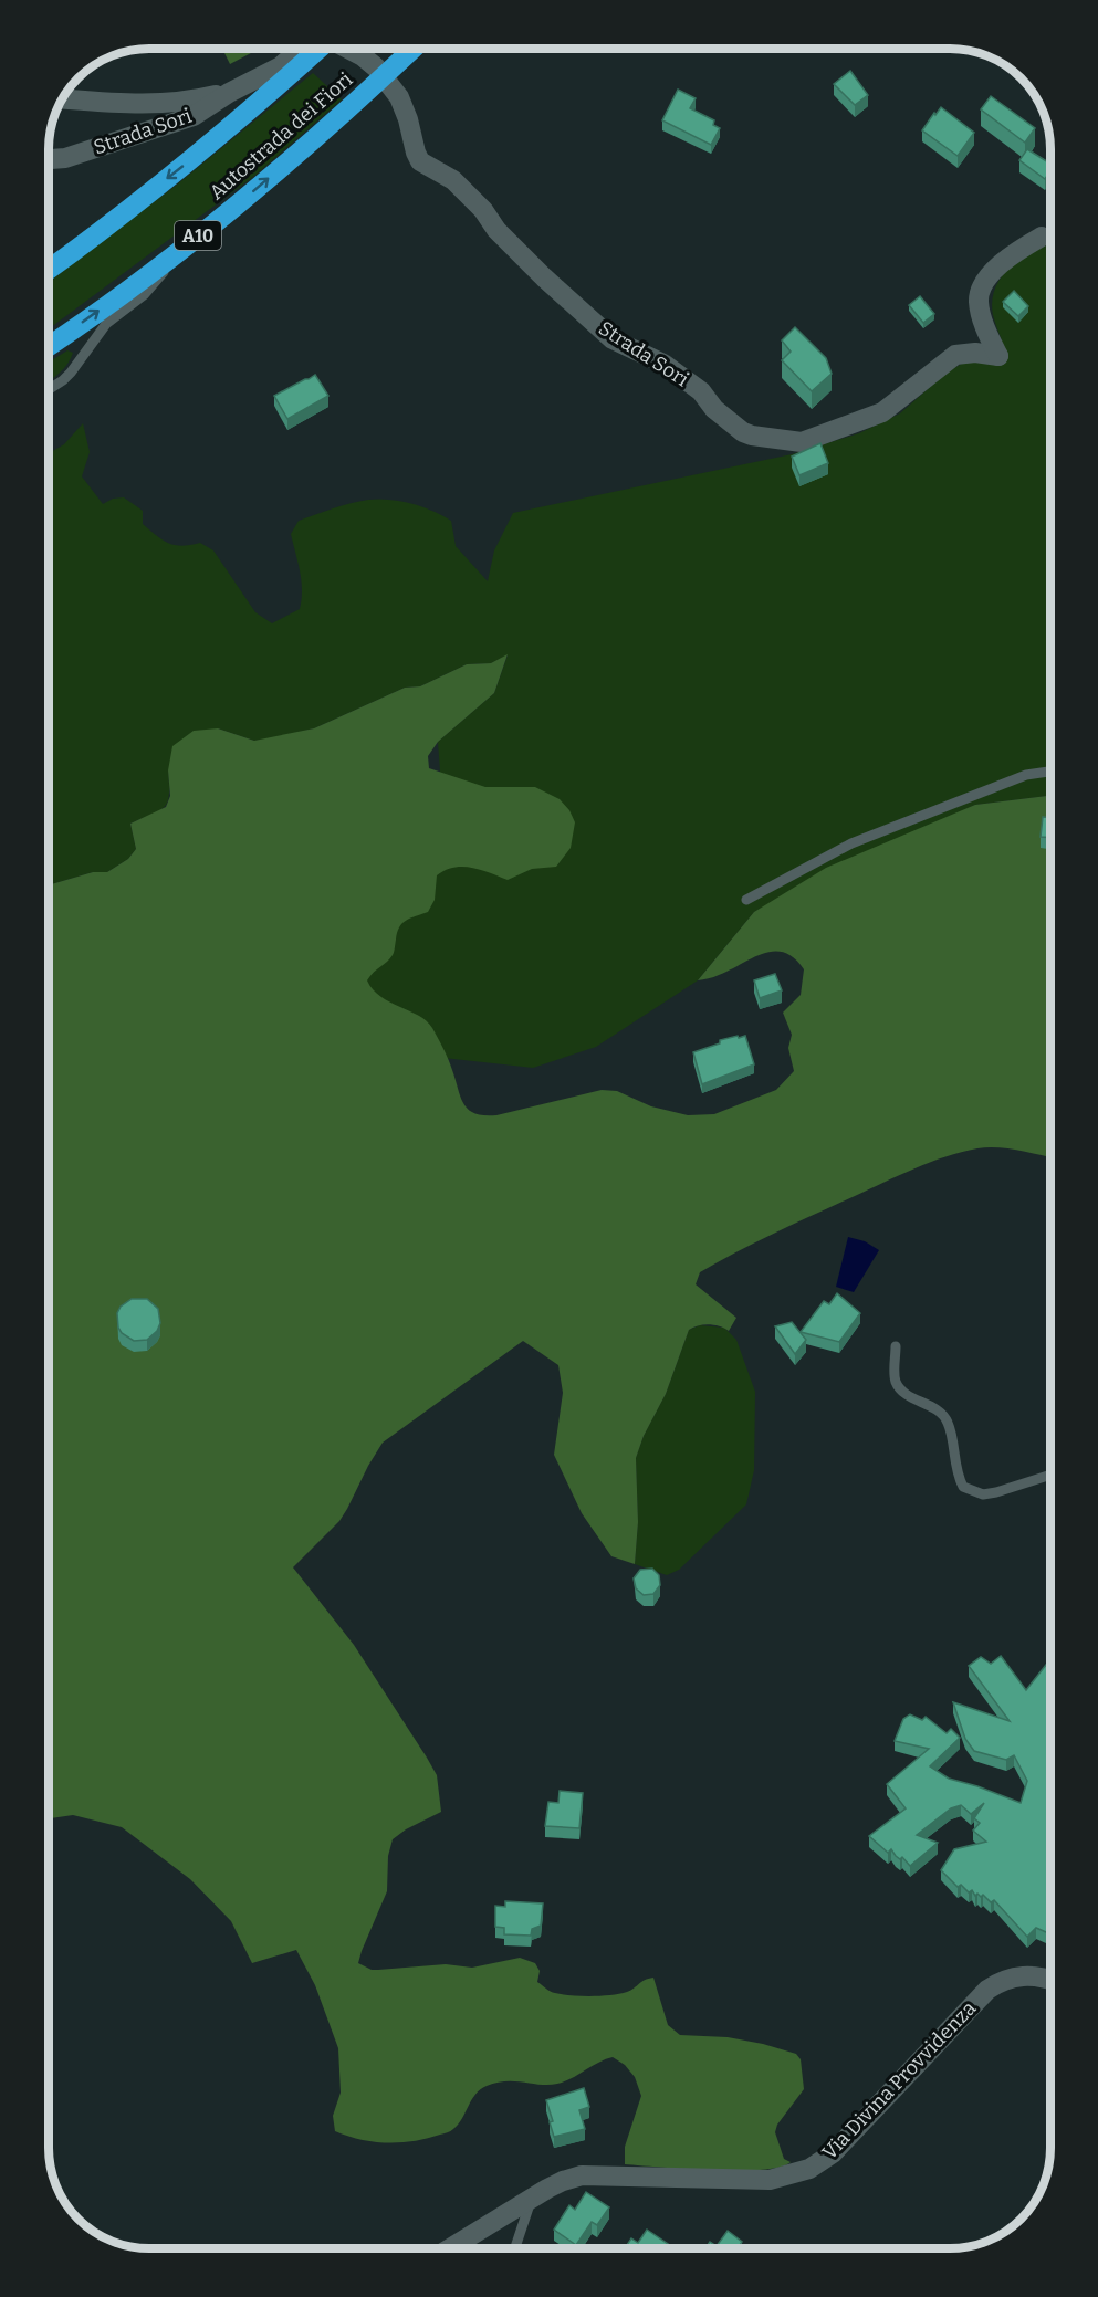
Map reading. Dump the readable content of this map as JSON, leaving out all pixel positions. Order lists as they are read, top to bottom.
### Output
{
  "streets": {
    "highway": ["Autostrada dei Fiori", "A10"],
    "street": ["Strada Sori", "Via Divina Provvidenza"]
  }
}
